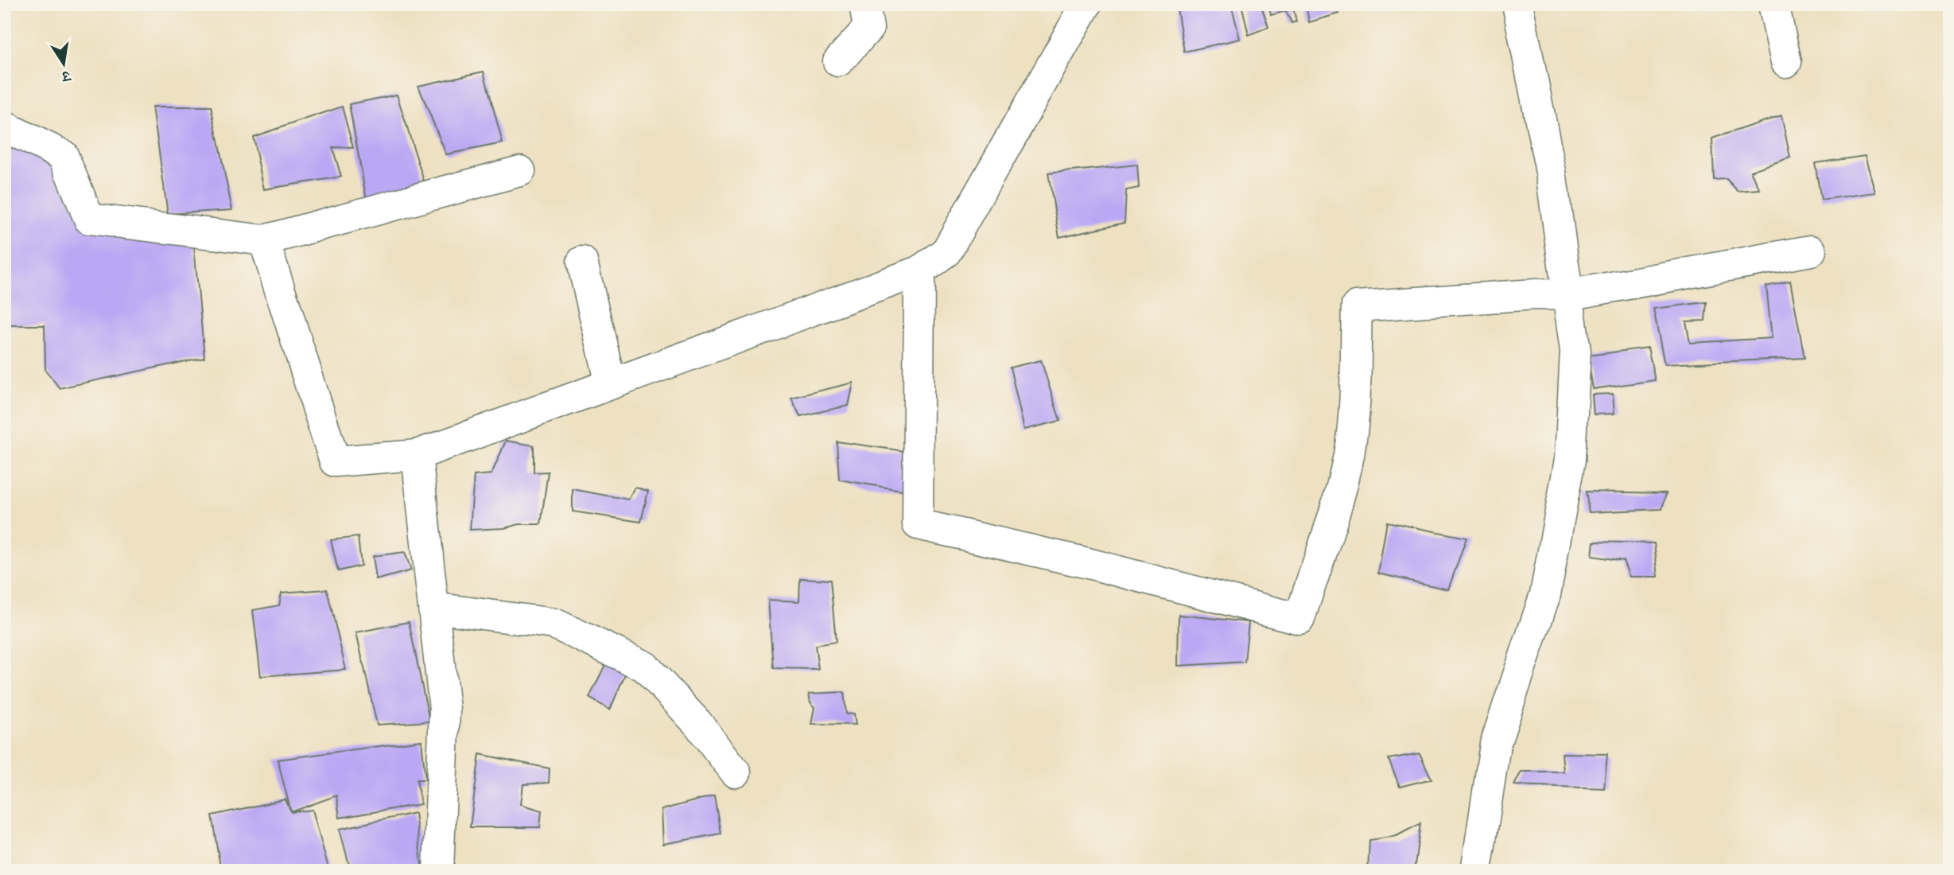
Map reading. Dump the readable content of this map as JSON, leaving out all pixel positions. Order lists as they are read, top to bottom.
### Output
{
  "north": "bottom"
}
